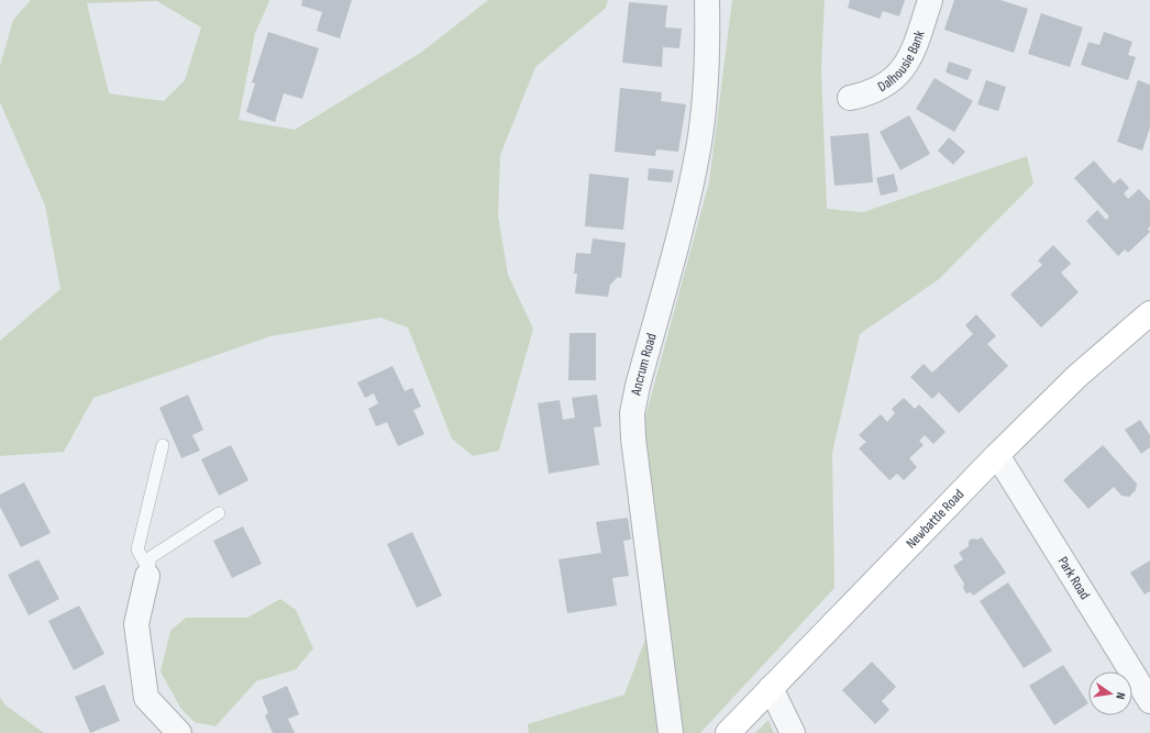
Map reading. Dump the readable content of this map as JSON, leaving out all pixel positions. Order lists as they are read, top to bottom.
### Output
{
  "streets": {
    "main road": ["Newbattle Road"],
    "street": ["Dalhousie Bank", "Ancrum Road", "Park Road"]
  },
  "crossings": [
    ["Newbattle Road", "Park Road"]
  ],
  "north": "right"
}
